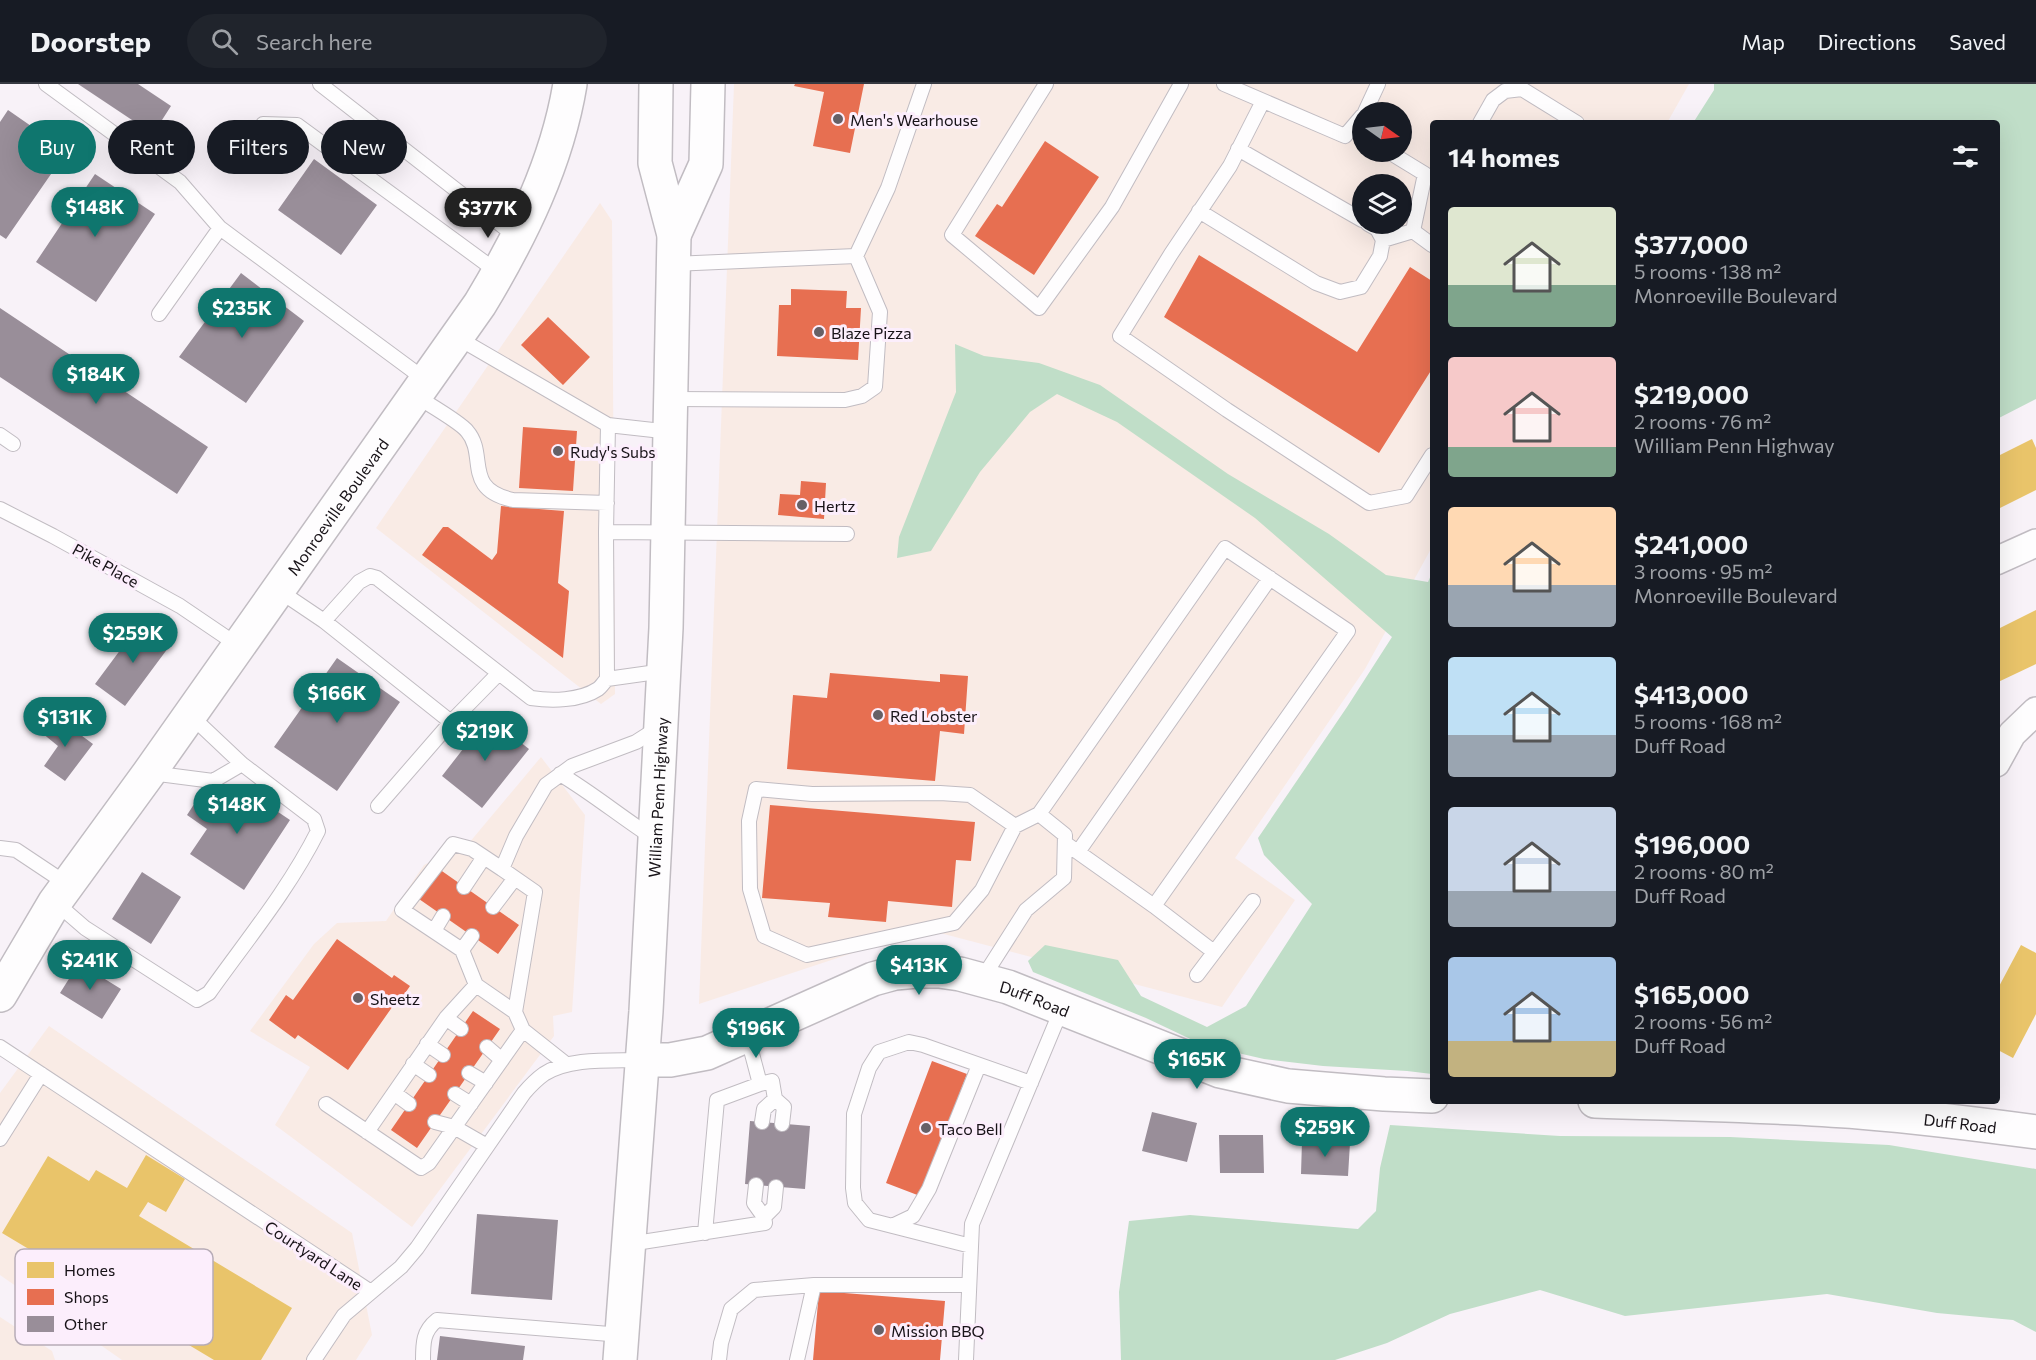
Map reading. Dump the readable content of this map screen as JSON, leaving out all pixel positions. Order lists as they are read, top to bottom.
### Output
{
  "streets": {
    "main road": ["Monroeville Boulevard", "William Penn Highway", "Duff Road"],
    "lane": ["Pike Place", "Courtyard Lane"]
  },
  "crossings": [
    ["Monroeville Boulevard", "Pike Place"],
    ["William Penn Highway", "Duff Road"],
    ["William Penn Highway", "Courtyard Lane"],
    ["Duff Road", "Courtyard Lane"]
  ],
  "places": [
    "Men's Wearhouse",
    "Blaze Pizza",
    "Rudy's Subs",
    "Hertz",
    "Red Lobster",
    "Sheetz",
    "Taco Bell",
    "Mission BBQ"
  ],
  "legend": ["Homes", "Shops", "Other"],
  "north": "right",
  "page": {
    "header": "Doorstep",
    "search": "Search here",
    "nav": ["Map", "Directions", "Saved"],
    "chip": [
      "Buy",
      "Rent",
      "Filters",
      "New"
    ],
    "heading": "14 homes",
    "price": [
      "$148K",
      "$377K",
      "$235K",
      "$184K",
      "$259K",
      "$166K",
      "$131K",
      "$219K",
      "$148K",
      "$241K",
      "$413K",
      "$196K",
      "$165K",
      "$259K"
    ],
    "list": [
      {
        "name": "$377,000",
        "note": "5 rooms · 138 m² · Monroeville Boulevard"
      },
      {
        "name": "$219,000",
        "note": "2 rooms · 76 m² · William Penn Highway"
      },
      {
        "name": "$241,000",
        "note": "3 rooms · 95 m² · Monroeville Boulevard"
      },
      {
        "name": "$413,000",
        "note": "5 rooms · 168 m² · Duff Road"
      },
      {
        "name": "$196,000",
        "note": "2 rooms · 80 m² · Duff Road"
      },
      {
        "name": "$165,000",
        "note": "2 rooms · 56 m² · Duff Road"
      }
    ]
  }
}
